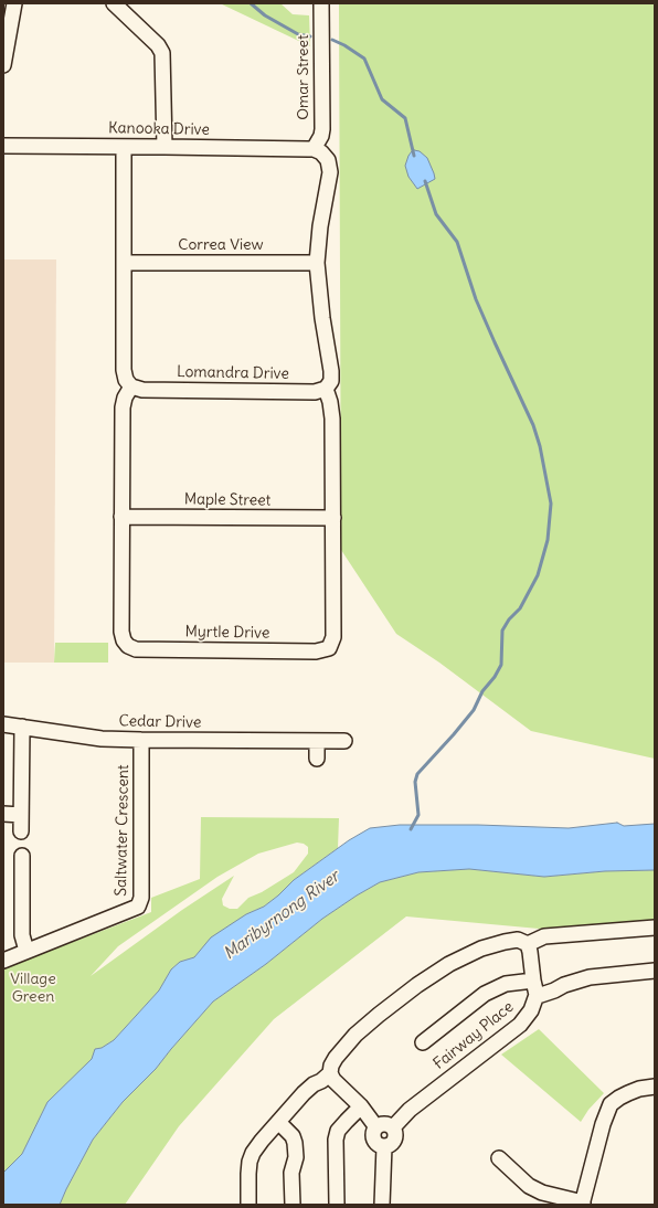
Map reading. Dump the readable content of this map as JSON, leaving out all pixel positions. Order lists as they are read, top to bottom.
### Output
{
  "streets": {
    "street": [
      "Omar Street",
      "Kanooka Drive",
      "Correa View",
      "Lomandra Drive",
      "Maple Street",
      "Myrtle Drive",
      "Cedar Drive",
      "Saltwater Crescent",
      "Fairway Place"
    ]
  },
  "crossings": [
    ["Omar Street", "Kanooka Drive"],
    ["Lomandra Drive", "Myrtle Drive"],
    ["Maple Street", "Myrtle Drive"],
    ["Cedar Drive", "Saltwater Crescent"]
  ],
  "water": ["Maribyrnong River"],
  "parks": ["Village Green"]
}
